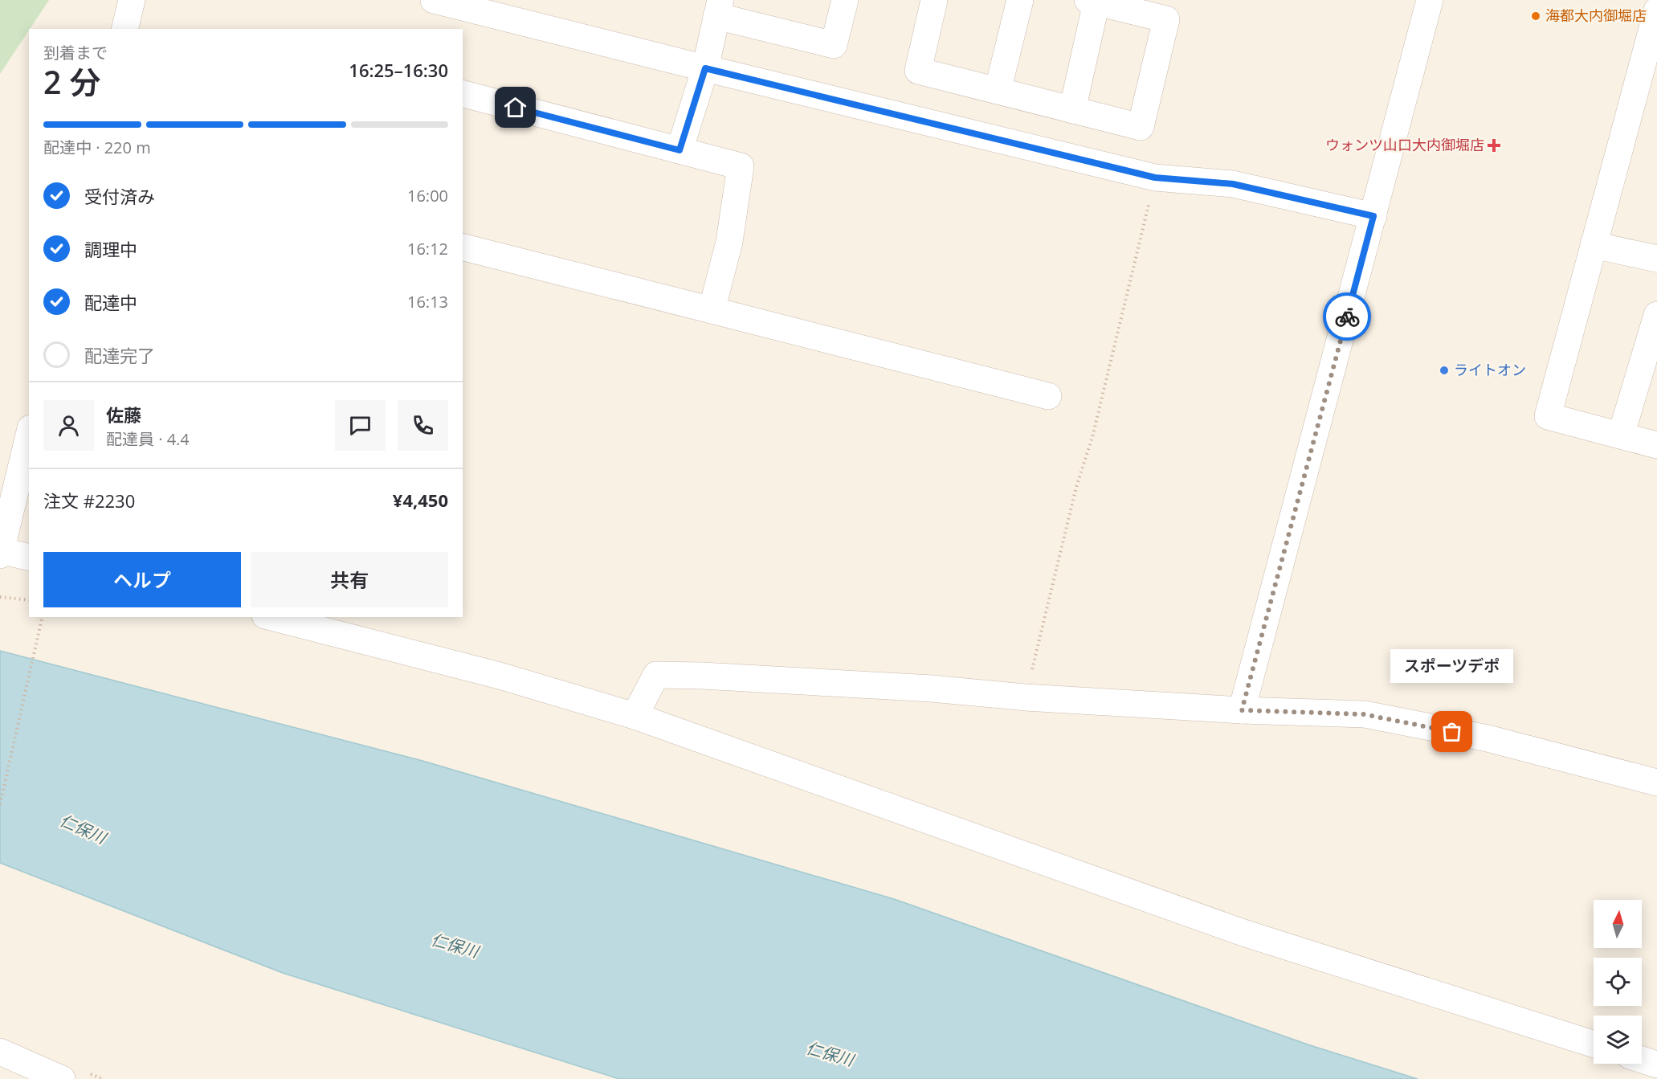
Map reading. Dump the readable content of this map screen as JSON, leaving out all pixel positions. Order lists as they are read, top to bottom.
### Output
{
  "water": ["仁保川"],
  "places": {
    "other": ["海都大内御堀店", "ライトオン", "スポーツデポ"],
    "health": ["ウォンツ山口大内御堀店"]
  },
  "north": "top",
  "page": {
    "heading": ["2 分", "到着まで", "16:25–16:30"],
    "panel": [
      "佐藤",
      "配達員 · 4.4",
      "注文 #2230",
      "¥4,450"
    ],
    "bar": "配達中 · 220 m",
    "list": [
      ["受付済み", "16:00"],
      ["調理中", "16:12"],
      ["配達中", "16:13"],
      "配達完了"
    ],
    "buttons": ["ヘルプ", "共有"],
    "bubble": "スポーツデポ"
  }
}
